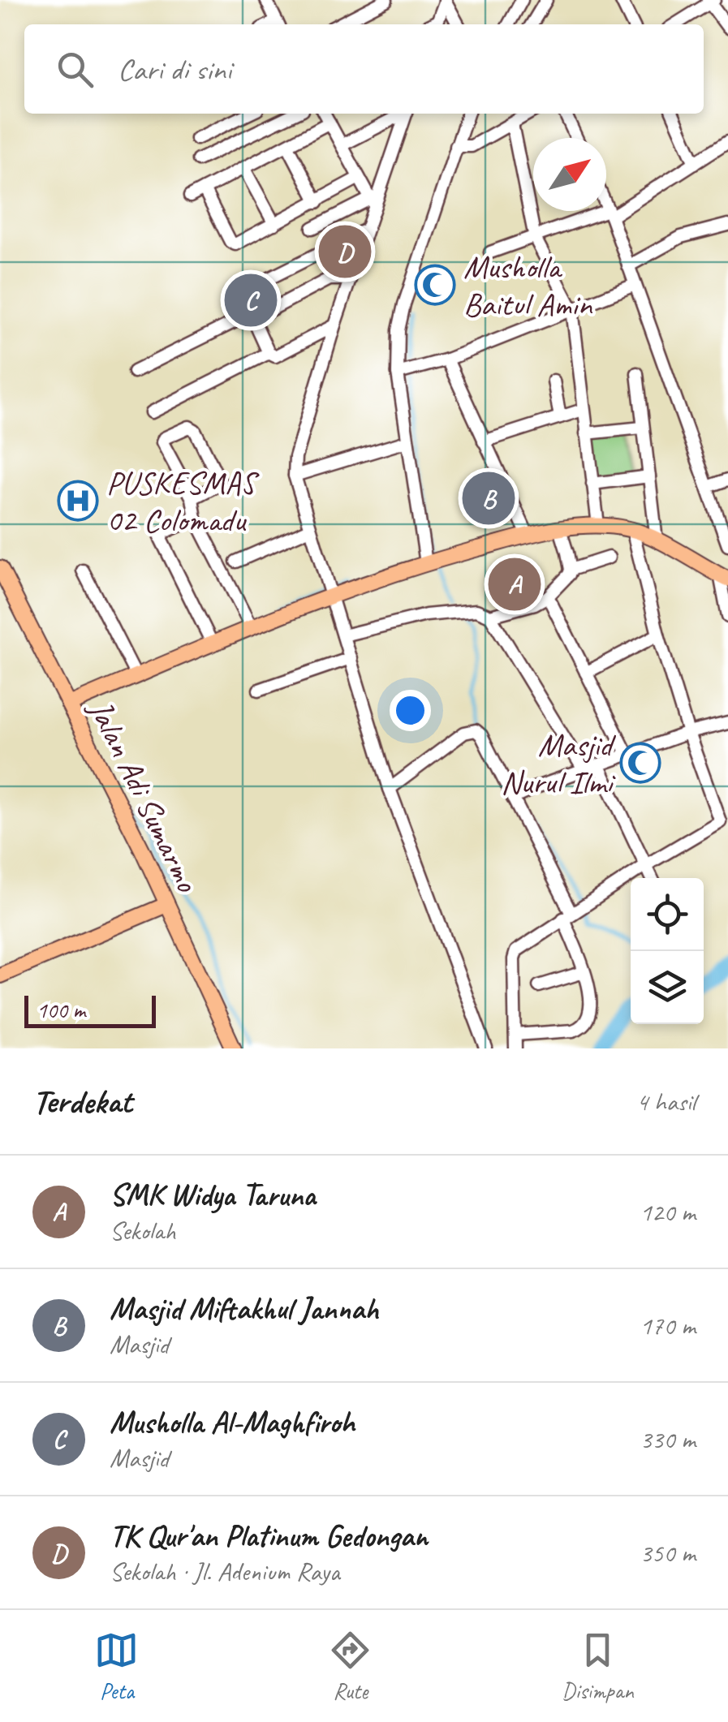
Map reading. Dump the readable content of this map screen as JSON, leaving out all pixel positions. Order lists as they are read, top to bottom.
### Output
{
  "streets": {
    "main road": ["Jalan Adi Sumarmo"]
  },
  "places": {
    "mosque": ["Musholla Baitul Amin", "Masjid Nurul Ilmi"],
    "hospital": ["PUSKESMAS 02 Colomadu"]
  },
  "scale_bar": "100 m",
  "north": "top right",
  "page": {
    "search": "Cari di sini",
    "pins": [
      "D",
      "C",
      "B",
      "A"
    ],
    "scale": "100 m",
    "heading": ["Terdekat", "4 hasil"],
    "list": [
      {
        "mark": "A",
        "name": "SMK Widya Taruna",
        "note": "Sekolah",
        "value": "120 m"
      },
      {
        "mark": "B",
        "name": "Masjid Miftakhul Jannah",
        "note": "Masjid",
        "value": "170 m"
      },
      {
        "mark": "C",
        "name": "Musholla Al-Maghfiroh",
        "note": "Masjid",
        "value": "330 m"
      },
      {
        "mark": "D",
        "name": "TK Qur'an Platinum Gedongan",
        "note": "Sekolah · Jl. Adenium Raya",
        "value": "350 m"
      }
    ],
    "nav": ["Peta", "Rute", "Disimpan"]
  }
}
